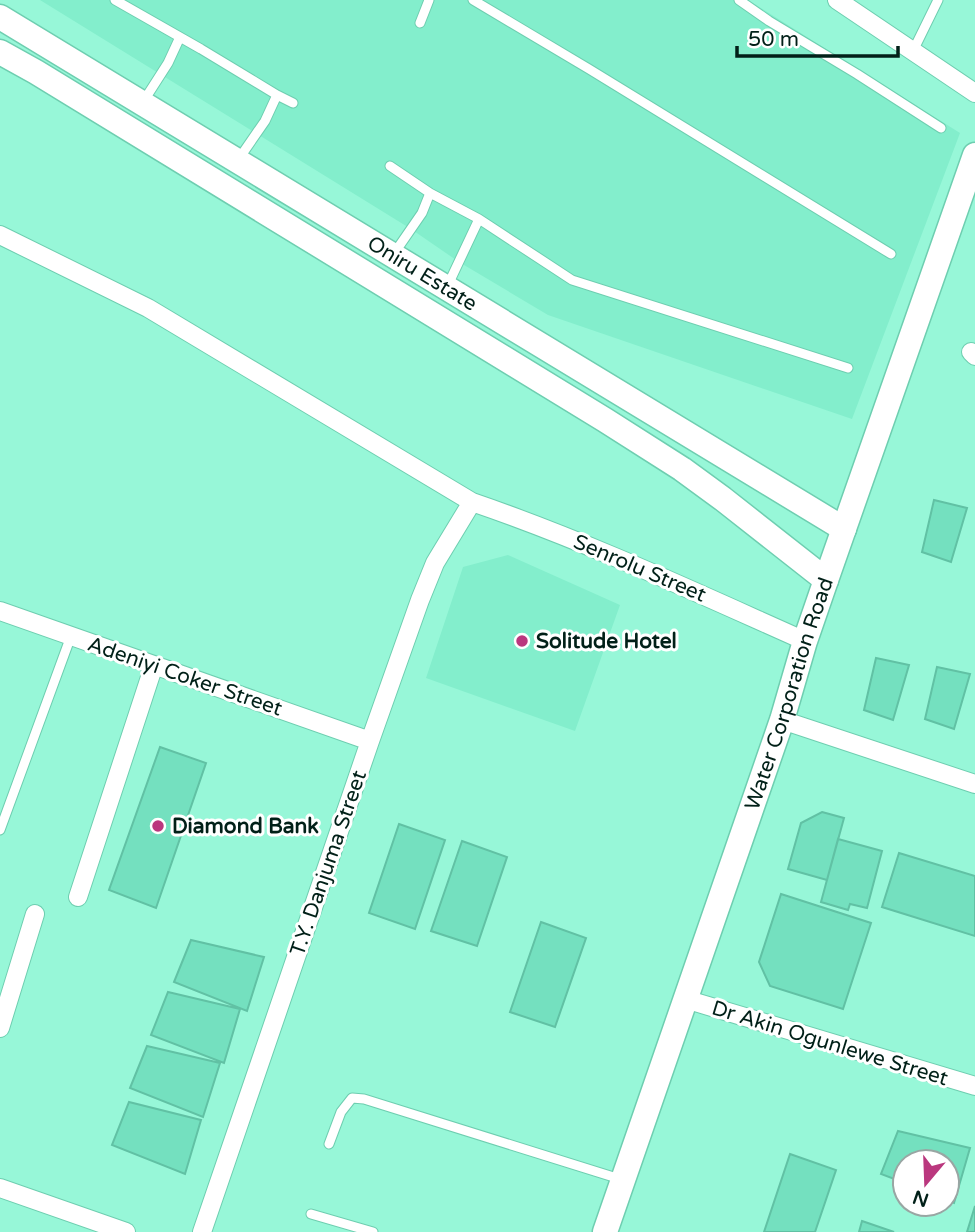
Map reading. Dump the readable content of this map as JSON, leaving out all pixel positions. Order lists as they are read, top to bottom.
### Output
{
  "streets": {
    "street": [
      "Oniru Estate",
      "Senrolu Street",
      "Adeniyi Coker Street",
      "Water Corporation Road",
      "T.Y. Danjuma Street",
      "Dr Akin Ogunlewe Street"
    ]
  },
  "crossings": [
    ["Oniru Estate", "Water Corporation Road"],
    ["Senrolu Street", "Water Corporation Road"],
    ["Senrolu Street", "T.Y. Danjuma Street"],
    ["Adeniyi Coker Street", "T.Y. Danjuma Street"],
    ["Water Corporation Road", "Dr Akin Ogunlewe Street"]
  ],
  "places": ["Solitude Hotel", "Diamond Bank"],
  "scale_bar": "50 m",
  "north": "bottom"
}
